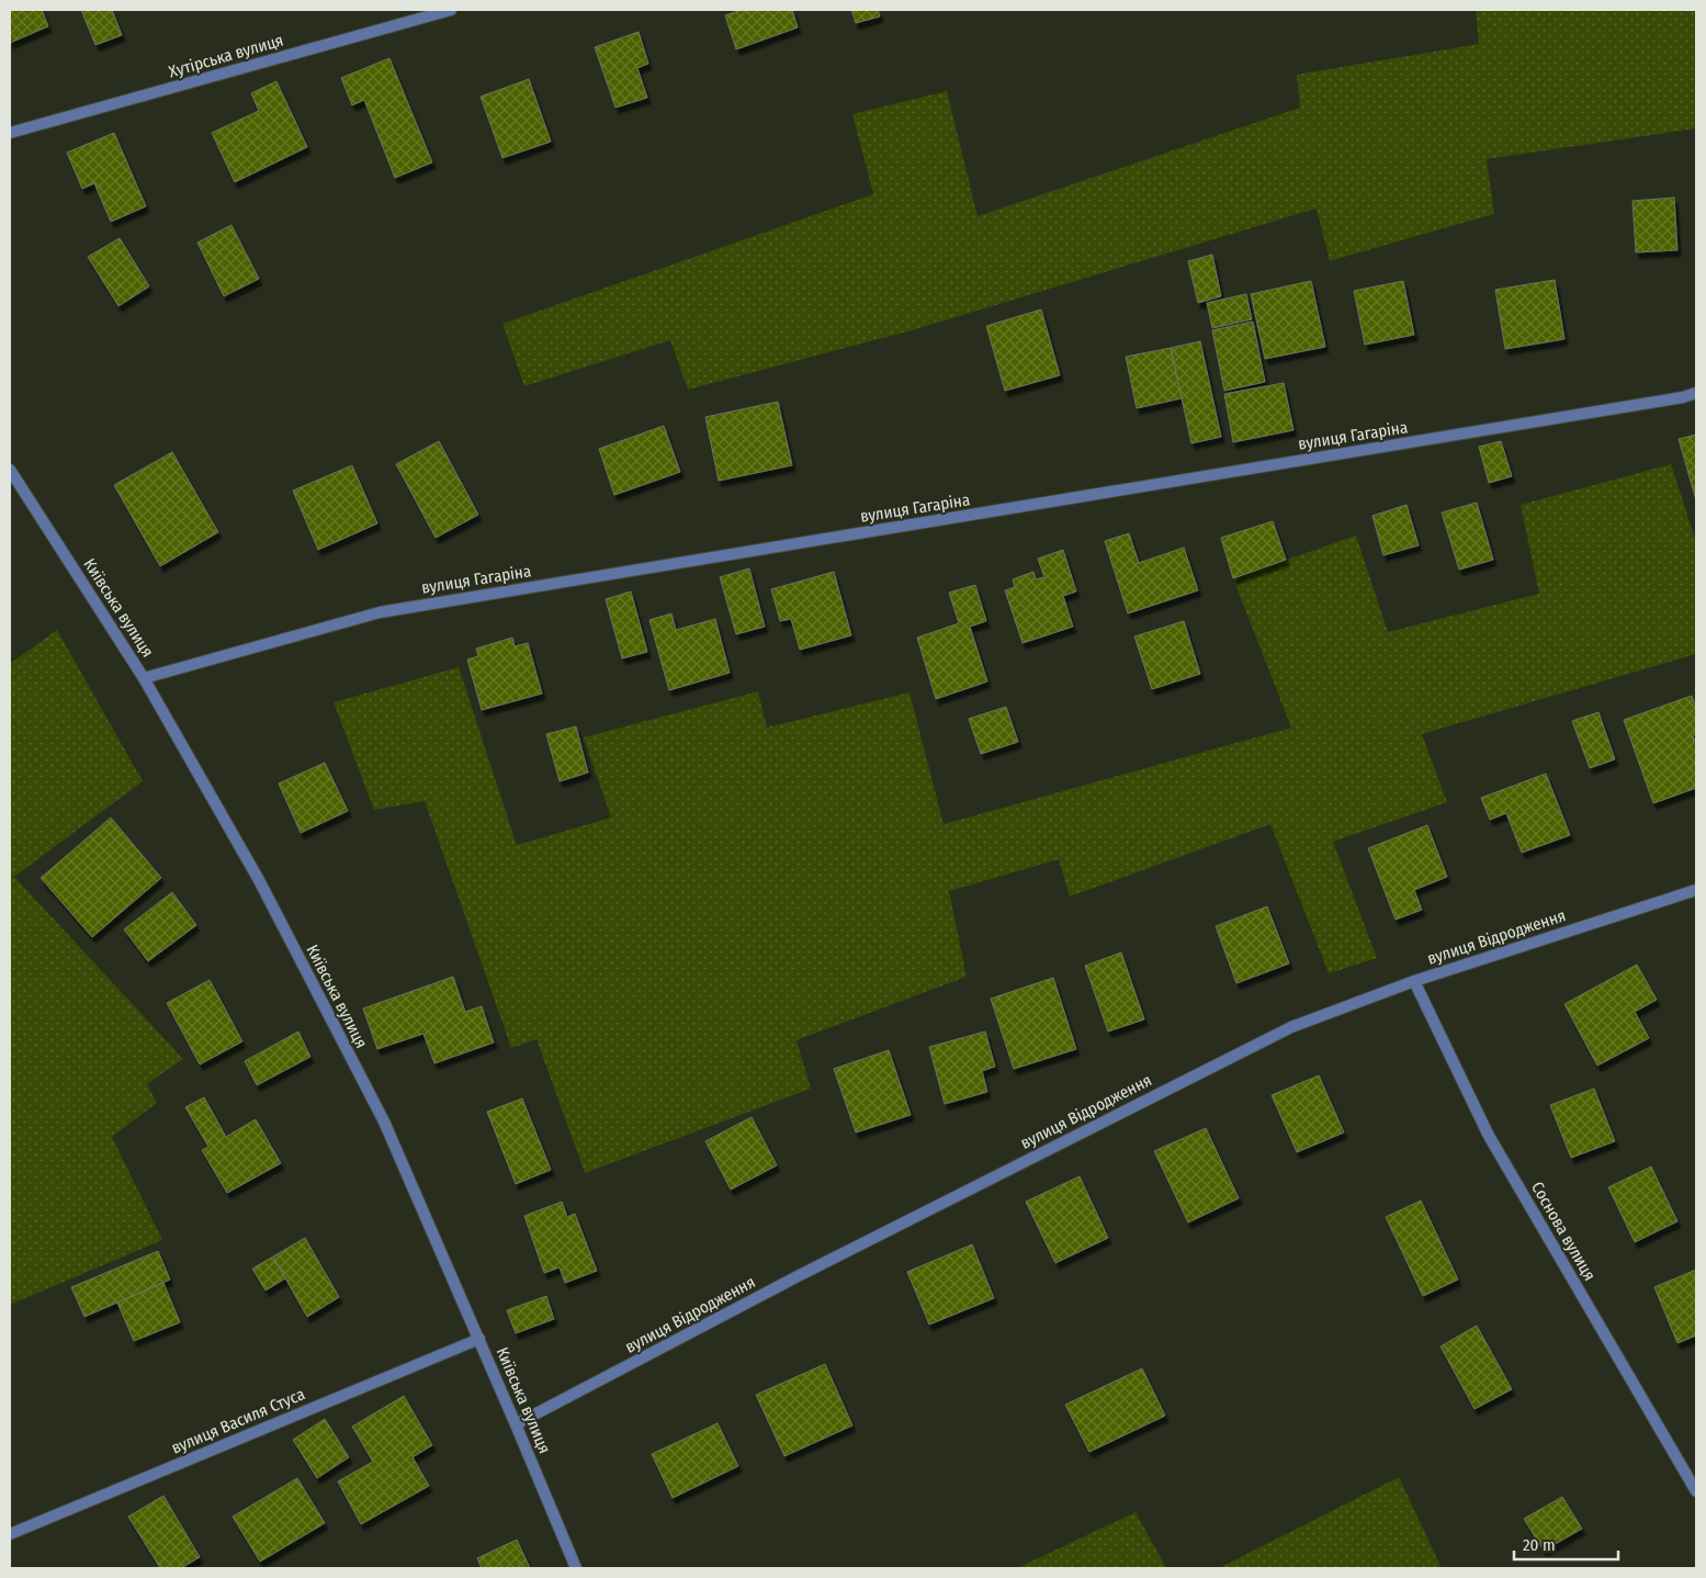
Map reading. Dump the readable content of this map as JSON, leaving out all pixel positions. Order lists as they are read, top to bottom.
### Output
{
  "streets": {
    "street": [
      "Хутірська вулиця",
      "вулиця Гагаріна",
      "Київська вулиця",
      "вулиця Відродження",
      "Соснова вулиця",
      "вулиця Василя Стуса"
    ]
  },
  "crossings": [
    ["вулиця Гагаріна", "Київська вулиця"],
    ["Київська вулиця", "вулиця Відродження"],
    ["Київська вулиця", "вулиця Василя Стуса"],
    ["вулиця Відродження", "Соснова вулиця"]
  ],
  "scale_bar": "20 m"
}
